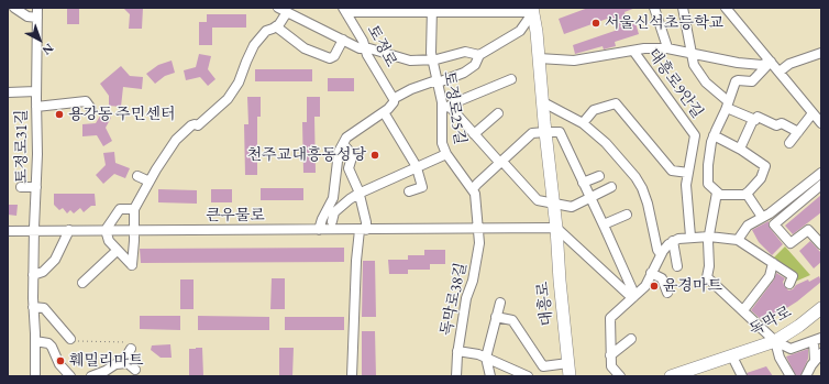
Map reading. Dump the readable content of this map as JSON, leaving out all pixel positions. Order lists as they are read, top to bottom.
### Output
{
  "streets": {
    "main road": ["대흥로", "독막로"],
    "street": [
      "토정로",
      "대흥로9안길",
      "토정로25길",
      "토정로31길",
      "큰우물로",
      "독막로38길"
    ]
  },
  "crossings": [
    ["토정로25길", "큰우물로"],
    ["토정로25길", "독막로38길"],
    ["토정로31길", "큰우물로"],
    ["큰우물로", "독막로38길"],
    ["큰우물로", "대흥로"]
  ],
  "places": [
    "서울신석초등학교",
    "용강동 주민센터",
    "천주교대흥동성당",
    "윤경마트",
    "훼밀리마트"
  ],
  "north": "bottom right"
}
